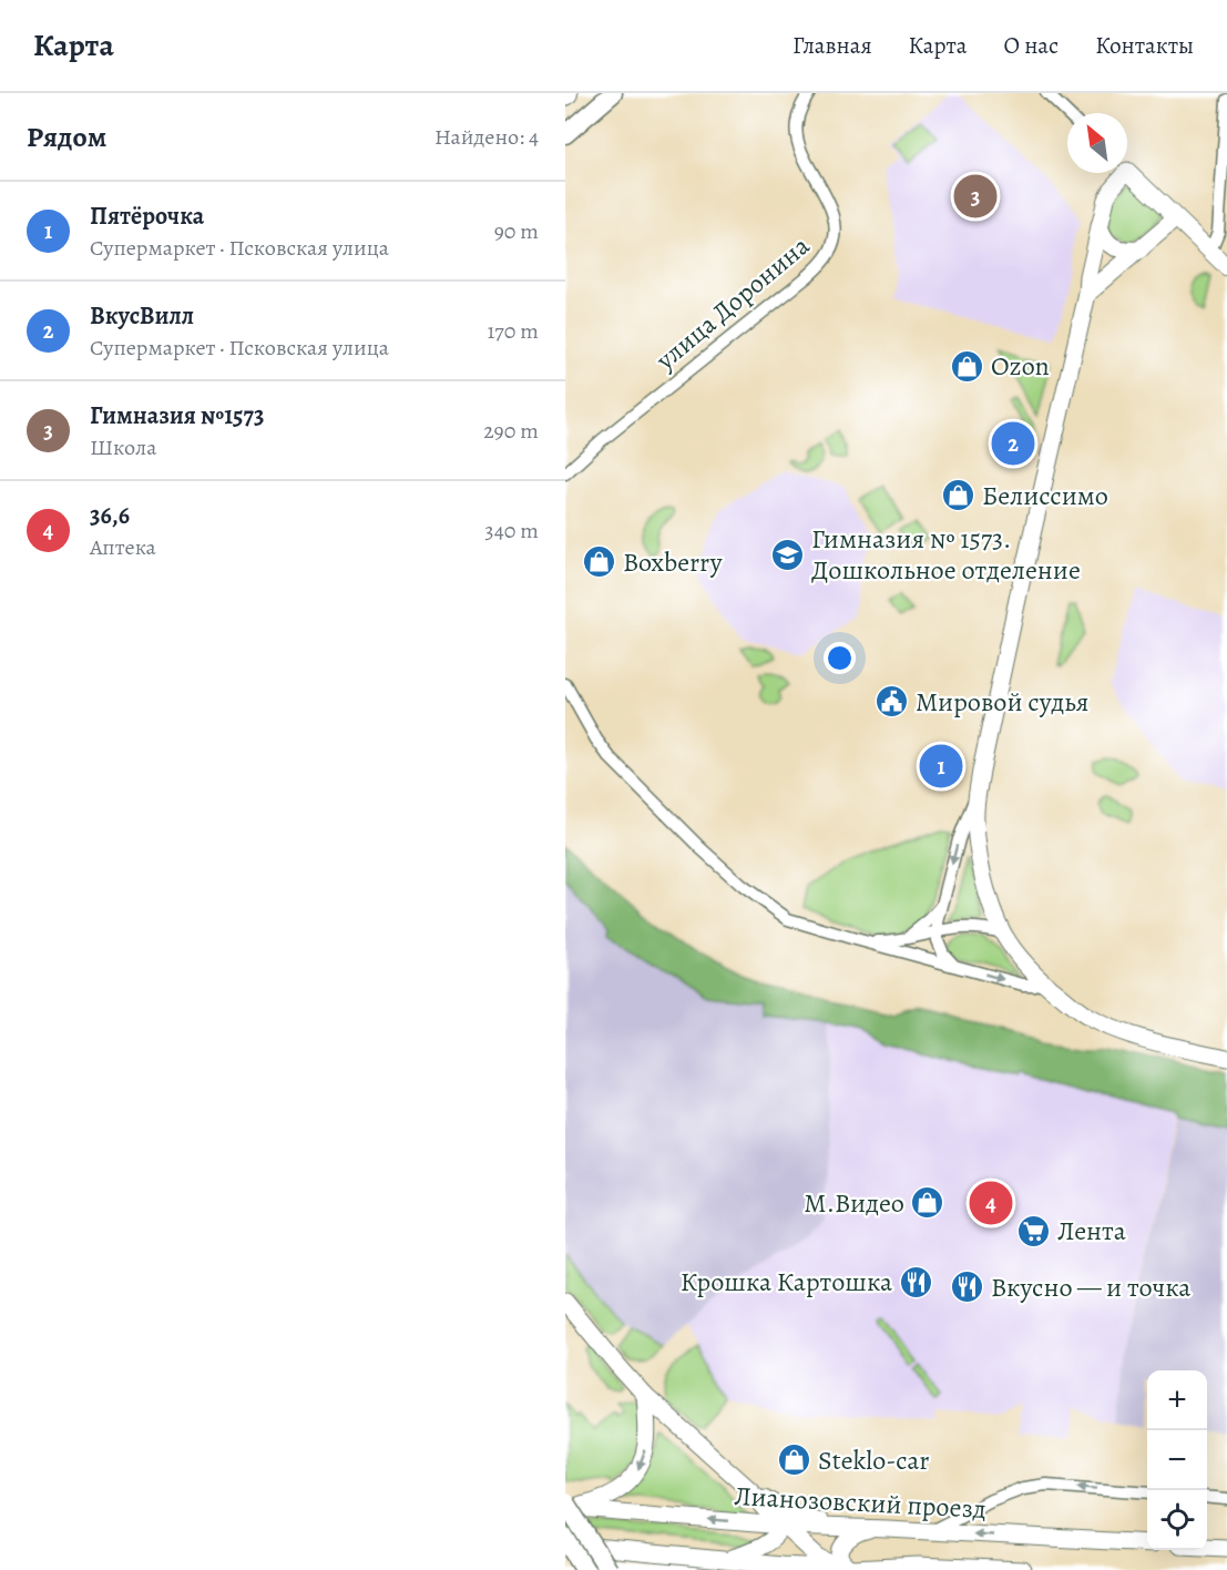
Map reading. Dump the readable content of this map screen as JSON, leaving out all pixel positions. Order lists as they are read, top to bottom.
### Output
{
  "streets": {
    "main road": ["Лианозовский проезд"],
    "street": ["улица Доронина"]
  },
  "places": {
    "shop": [
      "Ozon",
      "Белиссимо",
      "Boxberry",
      "М.Видео",
      "Steklo-car"
    ],
    "school or university": ["Гимназия № 1573. Дошкольное отделение"],
    "public building": ["Мировой судья"],
    "supermarket": ["Лента"],
    "restaurant": ["Крошка Картошка", "Вкусно — и точка"]
  },
  "north": "top left",
  "page": {
    "header": "Карта",
    "nav": [
      "Главная",
      "Карта",
      "О нас",
      "Контакты"
    ],
    "heading": ["Рядом", "Найдено: 4"],
    "pins": [
      "3",
      "2",
      "1",
      "4"
    ],
    "list": [
      {
        "mark": "1",
        "name": "Пятёрочка",
        "note": "Супермаркет · Псковская улица",
        "value": "90 m"
      },
      {
        "mark": "2",
        "name": "ВкусВилл",
        "note": "Супермаркет · Псковская улица",
        "value": "170 m"
      },
      {
        "mark": "3",
        "name": "Гимназия №1573",
        "note": "Школа",
        "value": "290 m"
      },
      {
        "mark": "4",
        "name": "36,6",
        "note": "Аптека",
        "value": "340 m"
      }
    ],
    "map_buttons": ["+", "−"]
  }
}
